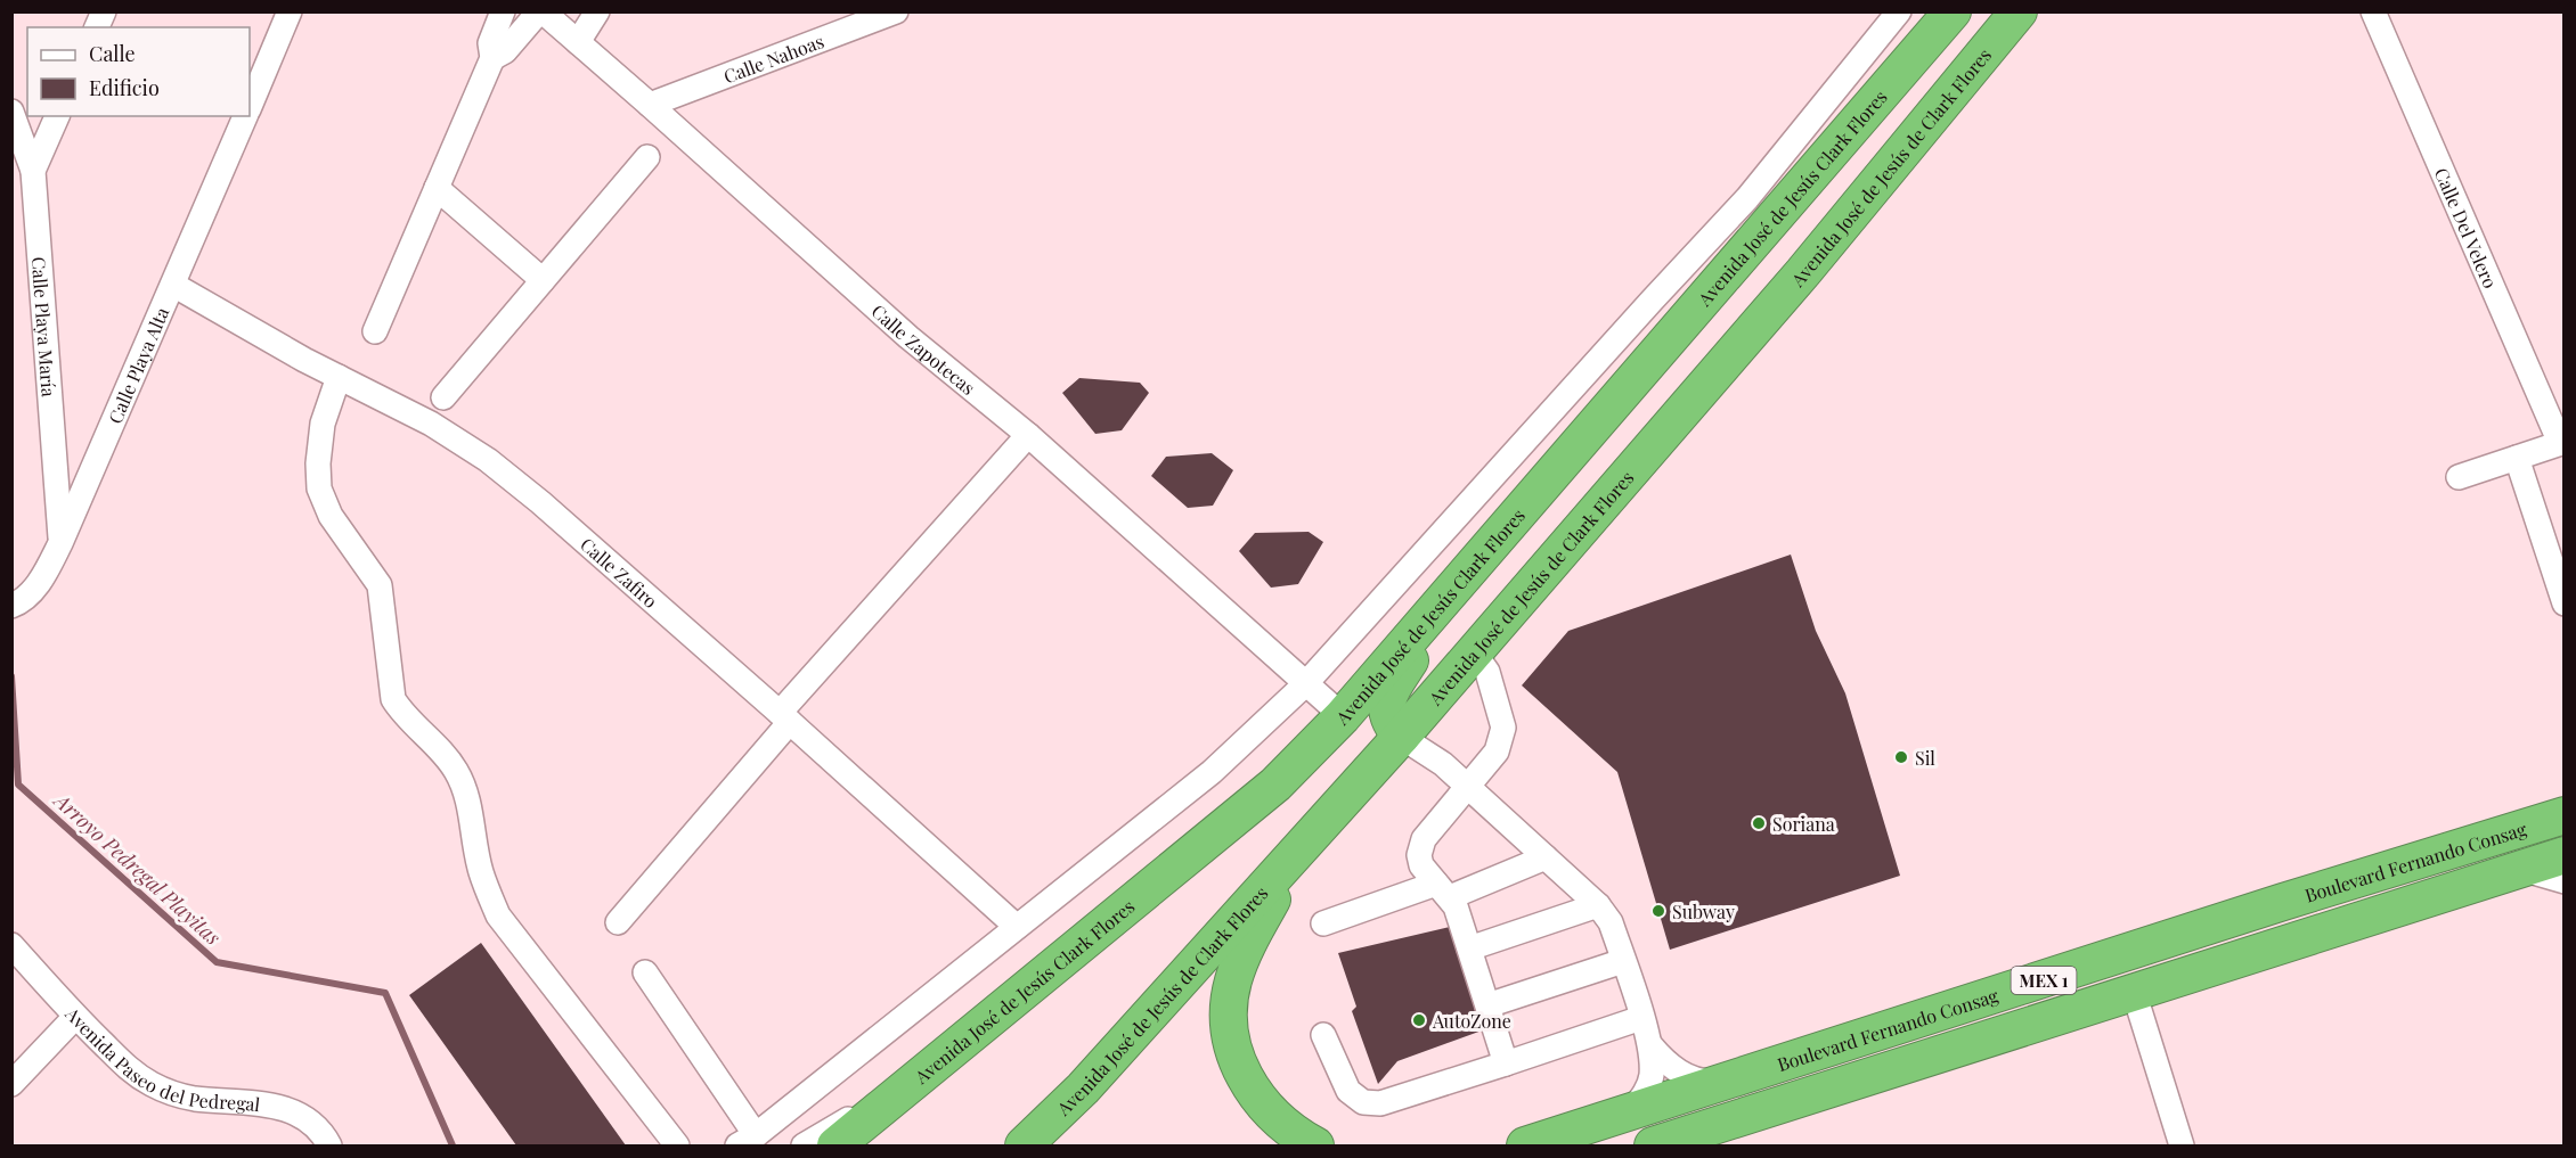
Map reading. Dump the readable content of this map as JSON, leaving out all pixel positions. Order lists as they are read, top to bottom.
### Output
{
  "streets": {
    "highway": [
      "Avenida José de Jesús de Clark Flores",
      "Avenida José de Jesús Clark Flores",
      "Boulevard Fernando Consag",
      "MEX 1"
    ],
    "street": [
      "Calle Nahoas",
      "Calle Del Velero",
      "Calle Playa María",
      "Calle Zapotecas",
      "Calle Playa Alta",
      "Calle Zafiro",
      "Avenida Paseo del Pedregal"
    ]
  },
  "crossings": [
    ["Calle Nahoas", "Calle Zapotecas"],
    ["Avenida José de Jesús Clark Flores", "Calle Zapotecas"],
    ["Calle Playa María", "Calle Playa Alta"],
    ["Calle Playa Alta", "Calle Zafiro"]
  ],
  "water": ["Arroyo Pedregal Playitas"],
  "places": [
    "Sil",
    "Soriana",
    "Subway",
    "AutoZone"
  ],
  "legend": ["Calle", "Edificio"]
}
